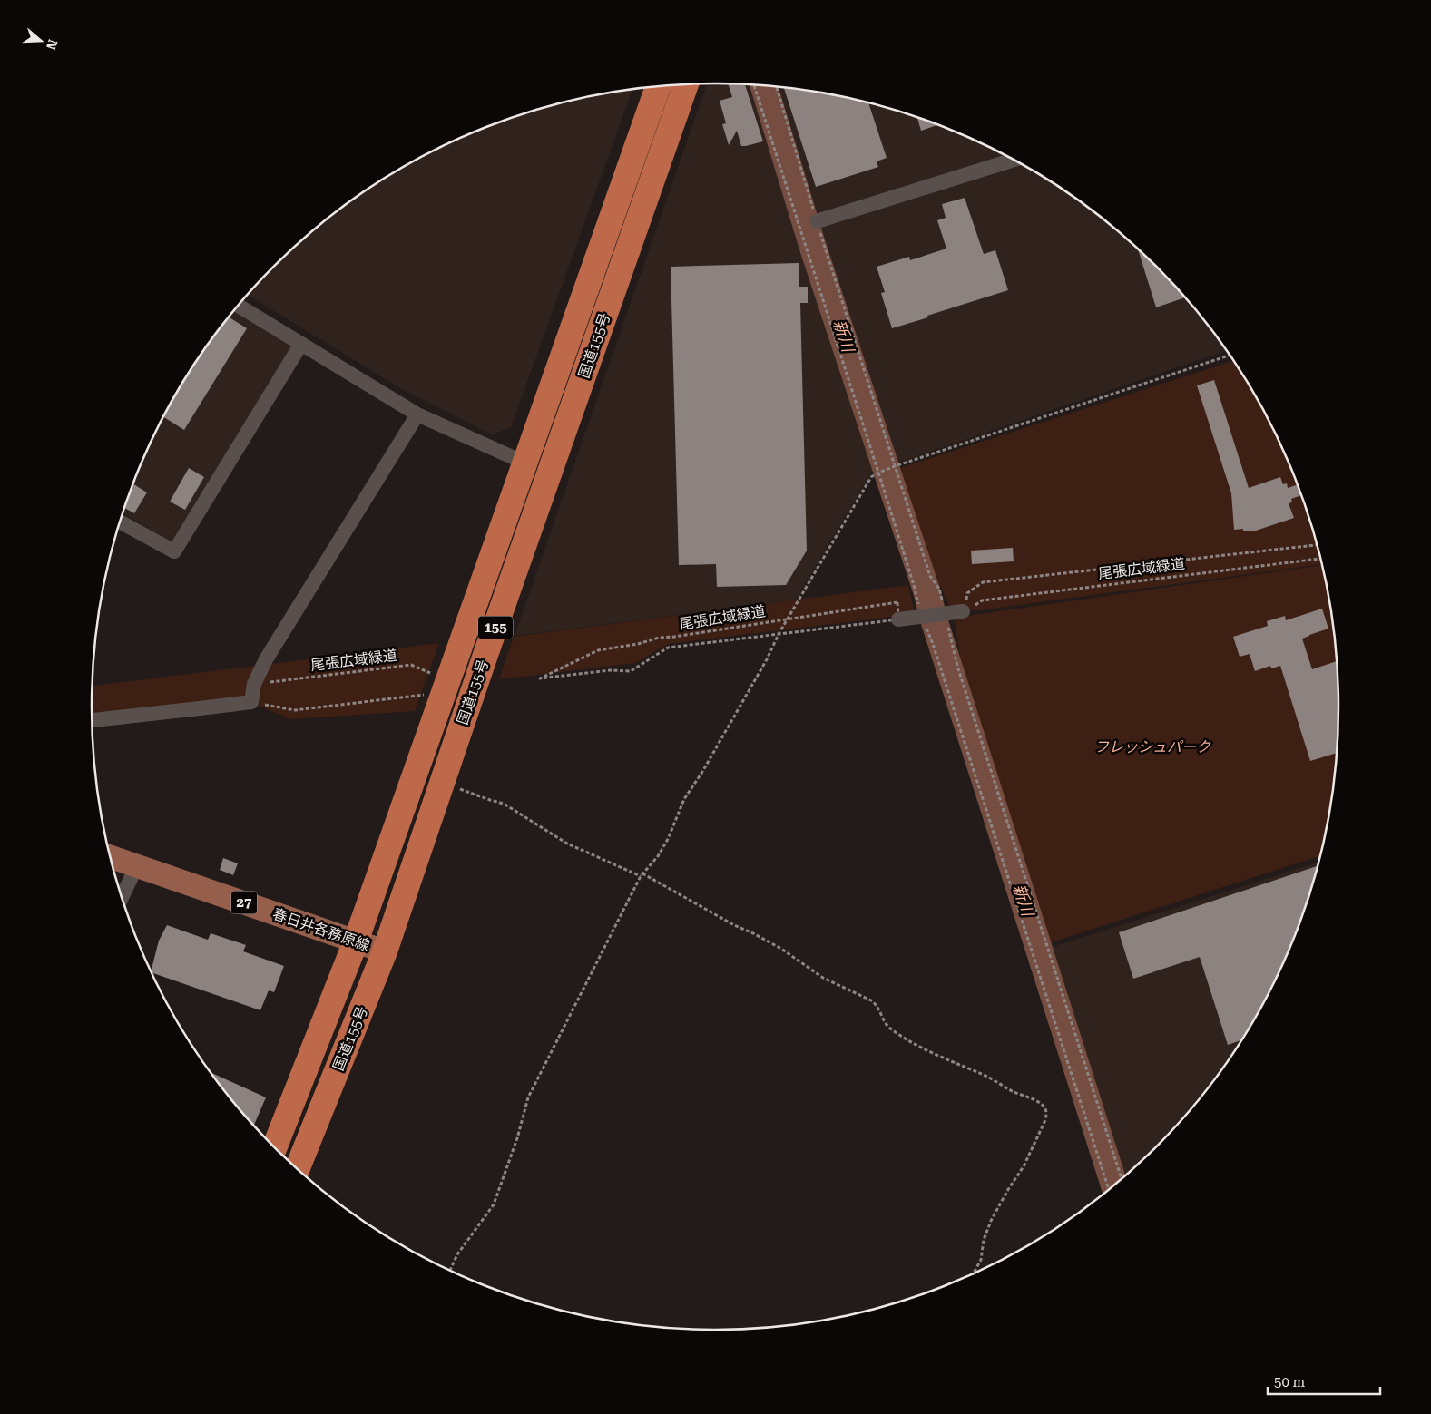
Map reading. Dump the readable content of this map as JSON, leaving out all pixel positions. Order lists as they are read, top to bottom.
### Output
{
  "streets": {
    "highway": ["国道155号", "155"],
    "main road": ["27", "春日井各務原線"],
    "path": ["尾張広域緑道"]
  },
  "crossings": [
    ["国道155号", "春日井各務原線"]
  ],
  "water": ["新川"],
  "parks": ["フレッシュパーク"],
  "scale_bar": "50 m",
  "north": "right"
}
